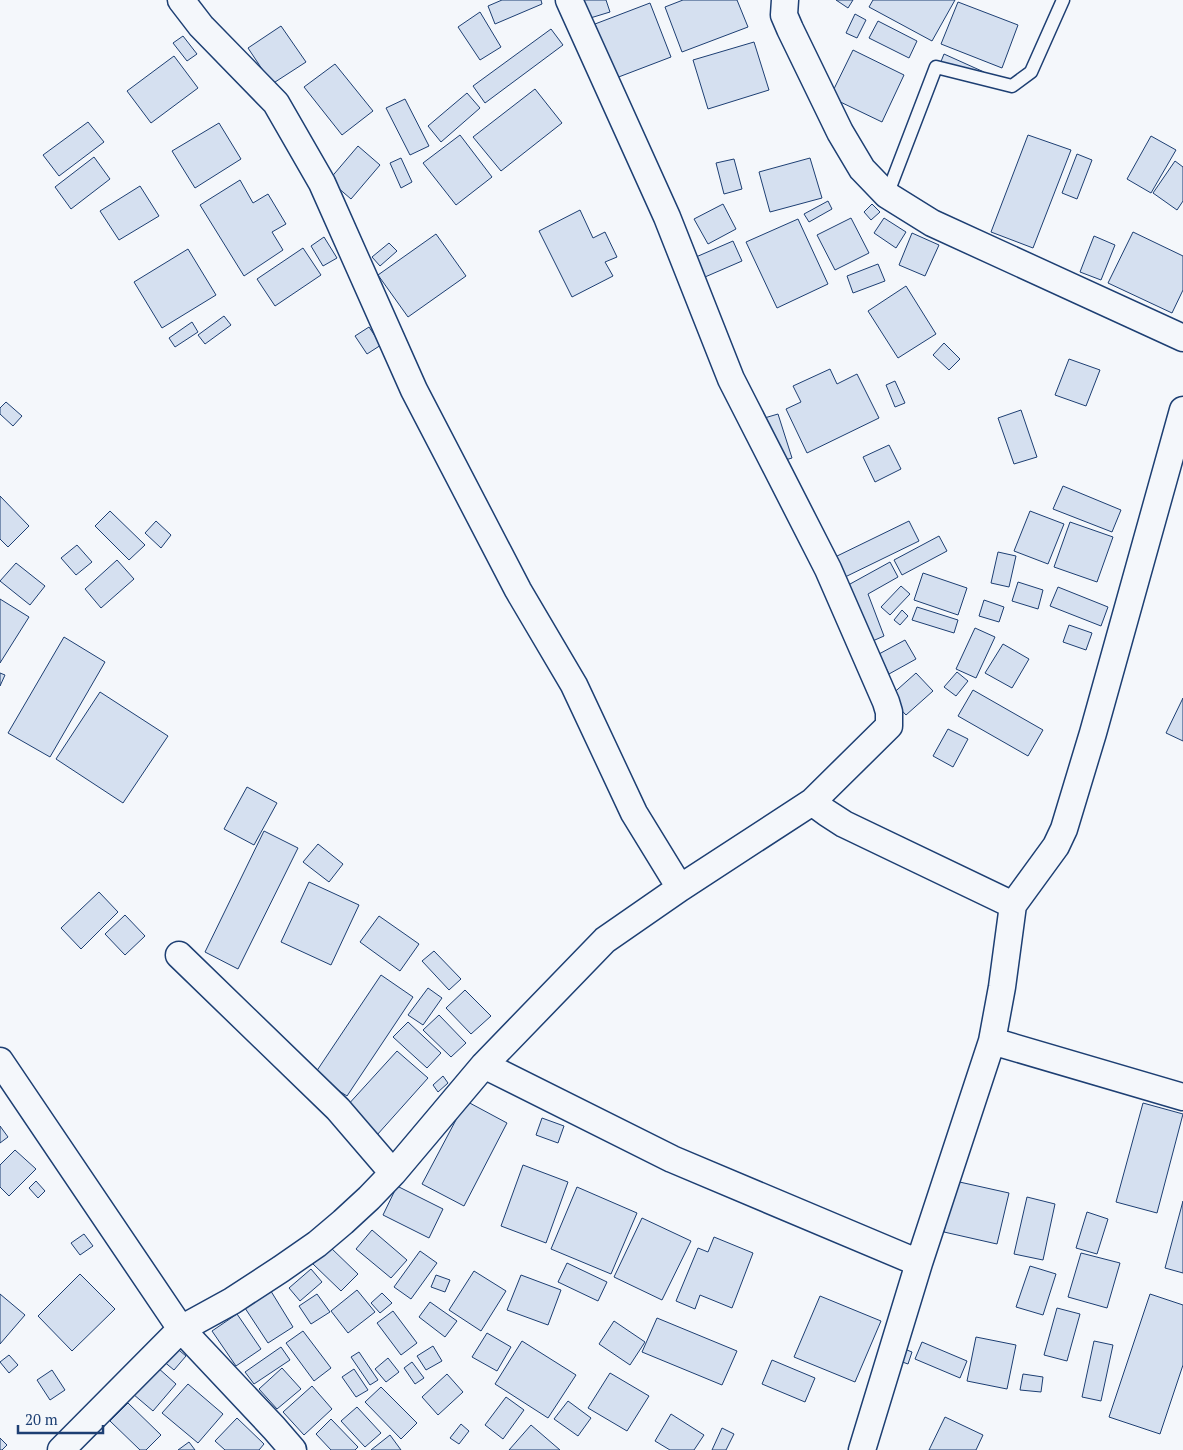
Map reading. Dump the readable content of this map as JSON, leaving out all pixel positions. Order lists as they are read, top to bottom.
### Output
{
  "scale_bar": "20 m"
}
